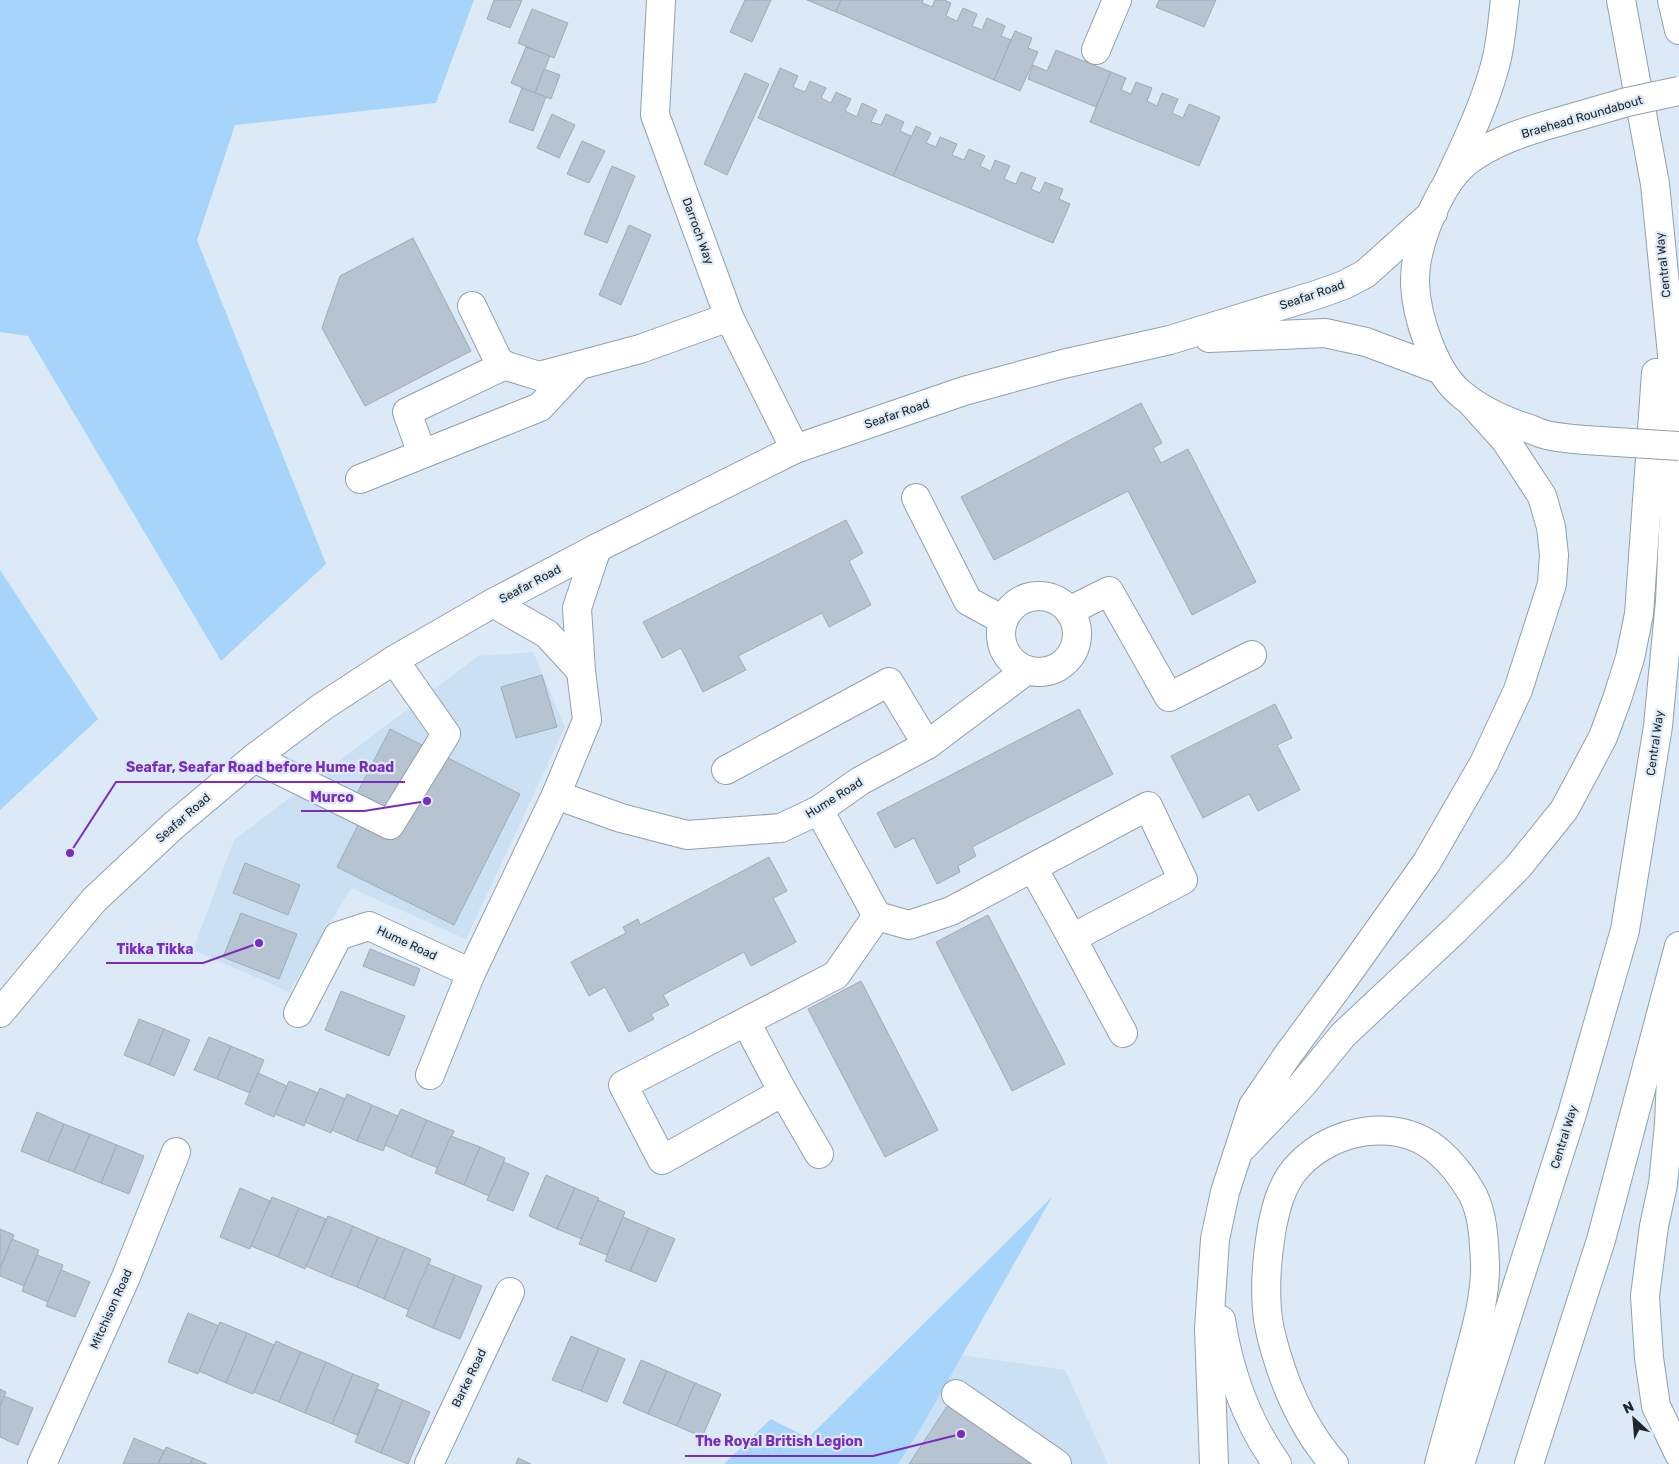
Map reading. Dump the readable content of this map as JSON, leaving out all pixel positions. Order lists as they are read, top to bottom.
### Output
{
  "streets": {
    "main road": [
      "Braehead Roundabout",
      "Darroch Way",
      "Central Way",
      "Seafar Road",
      "Hume Road",
      "Mitchison Road",
      "Barke Road"
    ]
  },
  "crossings": [
    ["Braehead Roundabout", "Seafar Road"],
    ["Darroch Way", "Seafar Road"]
  ],
  "places": [
    "Murco",
    "Seafar, Seafar Road before Hume Road",
    "Tikka Tikka",
    "The Royal British Legion"
  ],
  "north": "top left"
}
